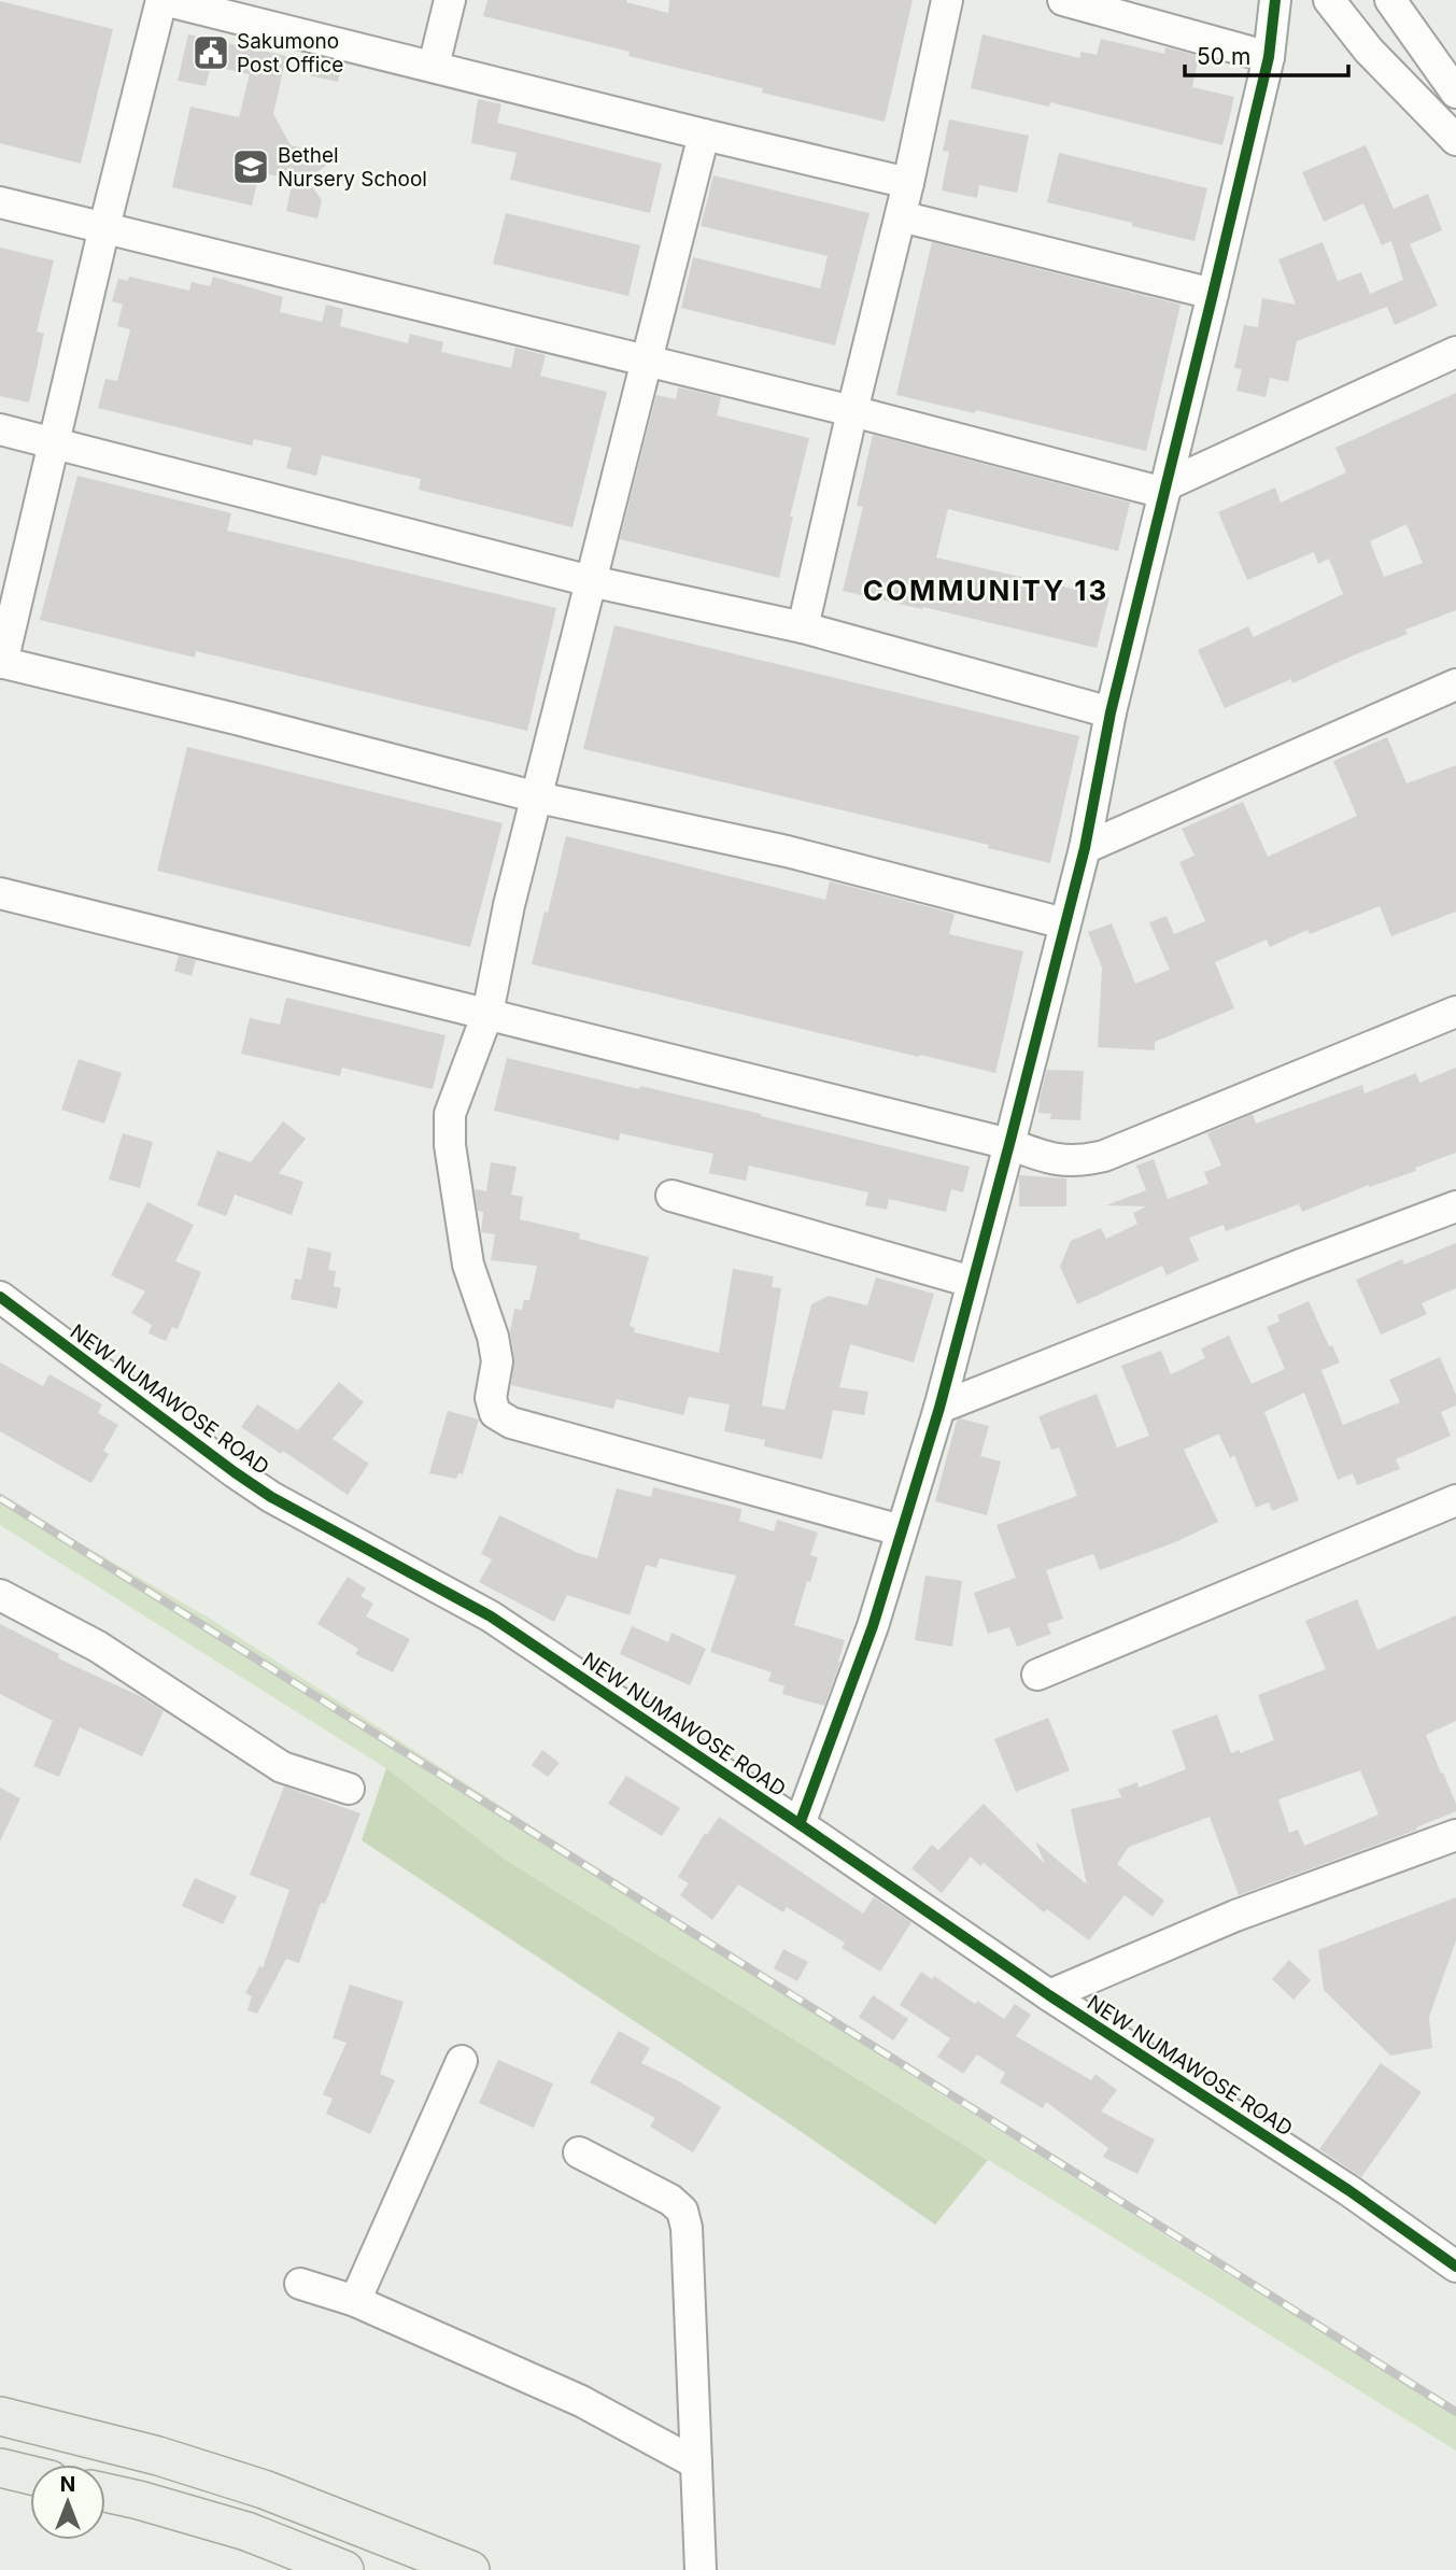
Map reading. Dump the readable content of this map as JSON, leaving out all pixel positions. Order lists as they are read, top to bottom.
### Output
{
  "streets": {
    "street": ["NEW NUMAWOSE ROAD"]
  },
  "districts": ["COMMUNITY 13"],
  "places": {
    "public building": ["Sakumono Post Office"],
    "school or university": ["Bethel Nursery School"]
  },
  "scale_bar": "50 m",
  "north": "top"
}
